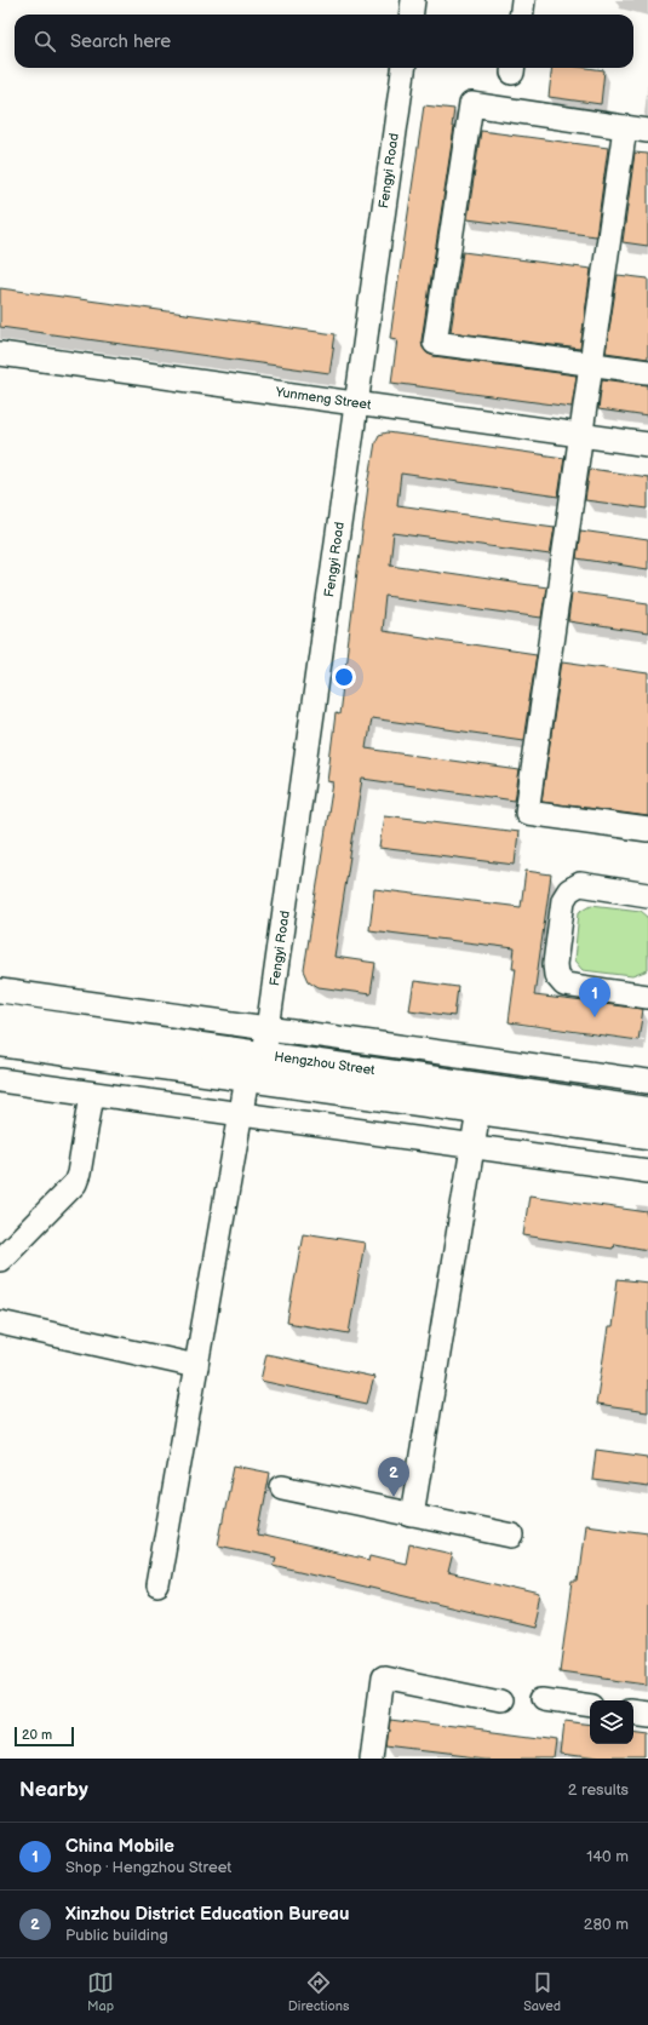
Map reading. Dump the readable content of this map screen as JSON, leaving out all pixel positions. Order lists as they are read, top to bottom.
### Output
{
  "streets": {
    "main road": ["Hengzhou Street"],
    "street": ["Fengyi Road", "Yunmeng Street"]
  },
  "crossings": [
    ["Fengyi Road", "Yunmeng Street"],
    ["Fengyi Road", "Hengzhou Street"]
  ],
  "scale_bar": "20 m",
  "page": {
    "search": "Search here",
    "pins": ["1", "2"],
    "scale": "20 m",
    "heading": ["Nearby", "2 results"],
    "list": [
      {
        "mark": "1",
        "name": "China Mobile",
        "note": "Shop · Hengzhou Street",
        "value": "140 m"
      },
      {
        "mark": "2",
        "name": "Xinzhou District Education Bureau",
        "note": "Public building",
        "value": "280 m"
      }
    ],
    "nav": ["Map", "Directions", "Saved"]
  }
}
